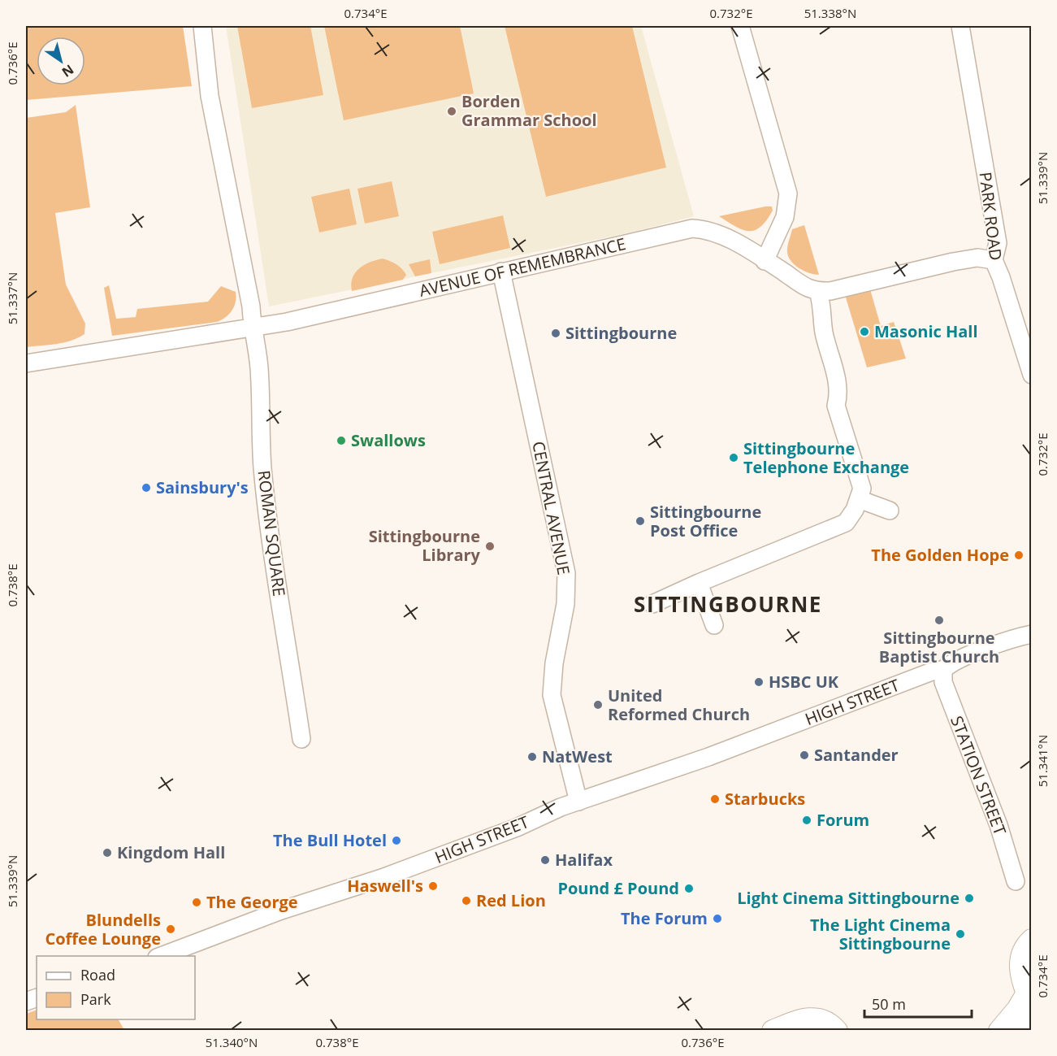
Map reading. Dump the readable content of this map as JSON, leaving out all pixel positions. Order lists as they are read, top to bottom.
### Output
{
  "streets": {
    "street": [
      "PARK ROAD",
      "AVENUE OF REMEMBRANCE",
      "CENTRAL AVENUE",
      "ROMAN SQUARE",
      "HIGH STREET",
      "STATION STREET"
    ]
  },
  "crossings": [
    ["AVENUE OF REMEMBRANCE", "CENTRAL AVENUE"],
    ["AVENUE OF REMEMBRANCE", "ROMAN SQUARE"],
    ["CENTRAL AVENUE", "HIGH STREET"],
    ["HIGH STREET", "STATION STREET"]
  ],
  "districts": ["SITTINGBOURNE"],
  "places": [
    "Borden Grammar School",
    "Masonic Hall",
    "Sittingbourne",
    "Swallows",
    "Sittingbourne Telephone Exchange",
    "Sainsbury's",
    "Sittingbourne Post Office",
    "Sittingbourne Library",
    "The Golden Hope",
    "Sittingbourne Baptist Church",
    "HSBC UK",
    "United Reformed Church",
    "Santander",
    "NatWest",
    "Starbucks",
    "Forum",
    "The Bull Hotel",
    "Kingdom Hall",
    "Halifax",
    "Haswell's",
    "Pound £ Pound",
    "Light Cinema Sittingbourne",
    "Red Lion",
    "The George",
    "The Forum",
    "Blundells Coffee Lounge",
    "The Light Cinema Sittingbourne"
  ],
  "legend": ["Road", "Park"],
  "scale_bar": "50 m",
  "north": "bottom right",
  "coordinates": [
    "0.734°E",
    "0.732°E",
    "51.338°N",
    "0.736°E",
    "51.339°N",
    "51.337°N",
    "0.738°E",
    "51.341°N",
    "51.340°N"
  ]
}
